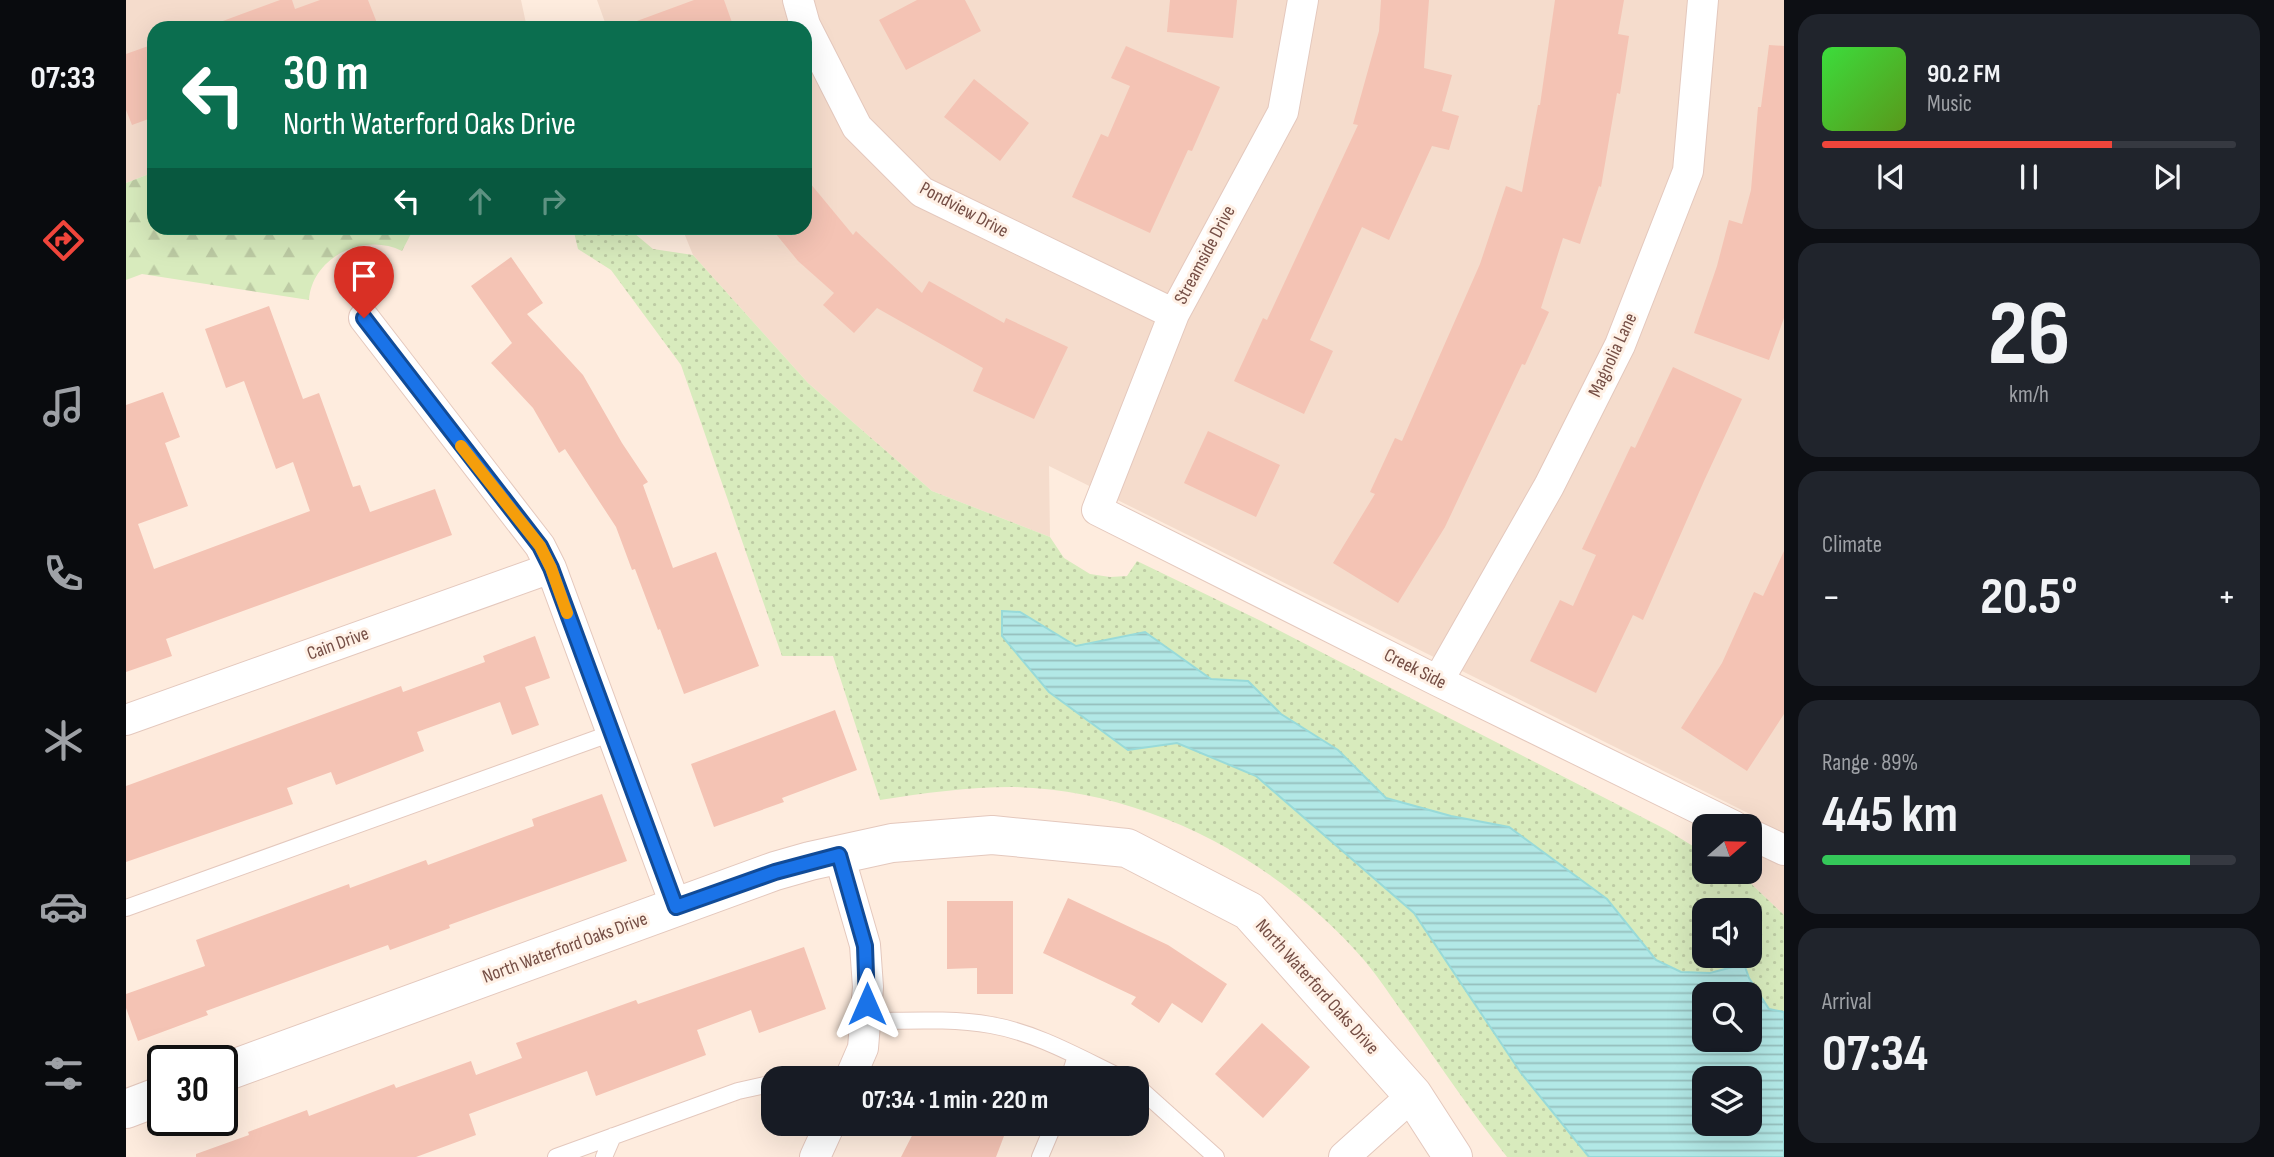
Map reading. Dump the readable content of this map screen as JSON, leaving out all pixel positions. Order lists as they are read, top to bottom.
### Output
{
  "streets": {
    "street": [
      "Pondview Drive",
      "Streamside Drive",
      "Magnolia Lane",
      "Cain Drive",
      "Creek Side",
      "North Waterford Oaks Drive"
    ]
  },
  "crossings": [
    ["Pondview Drive", "Streamside Drive"],
    ["Streamside Drive", "Creek Side"],
    ["Magnolia Lane", "Creek Side"]
  ],
  "north": "right",
  "page": {
    "tabs": "07:33",
    "turn": ["30 m", "North Waterford Oaks Drive"],
    "song": ["90.2 FM", "Music"],
    "tile": [
      ["26", "km/h"],
      "Climate",
      ["Range · 89%", "445 km"],
      ["Arrival", "07:34"]
    ],
    "heat": ["−", "20.5°", "+"],
    "limit": "30",
    "trip": "07:34 · 1 min · 220 m"
  }
}
